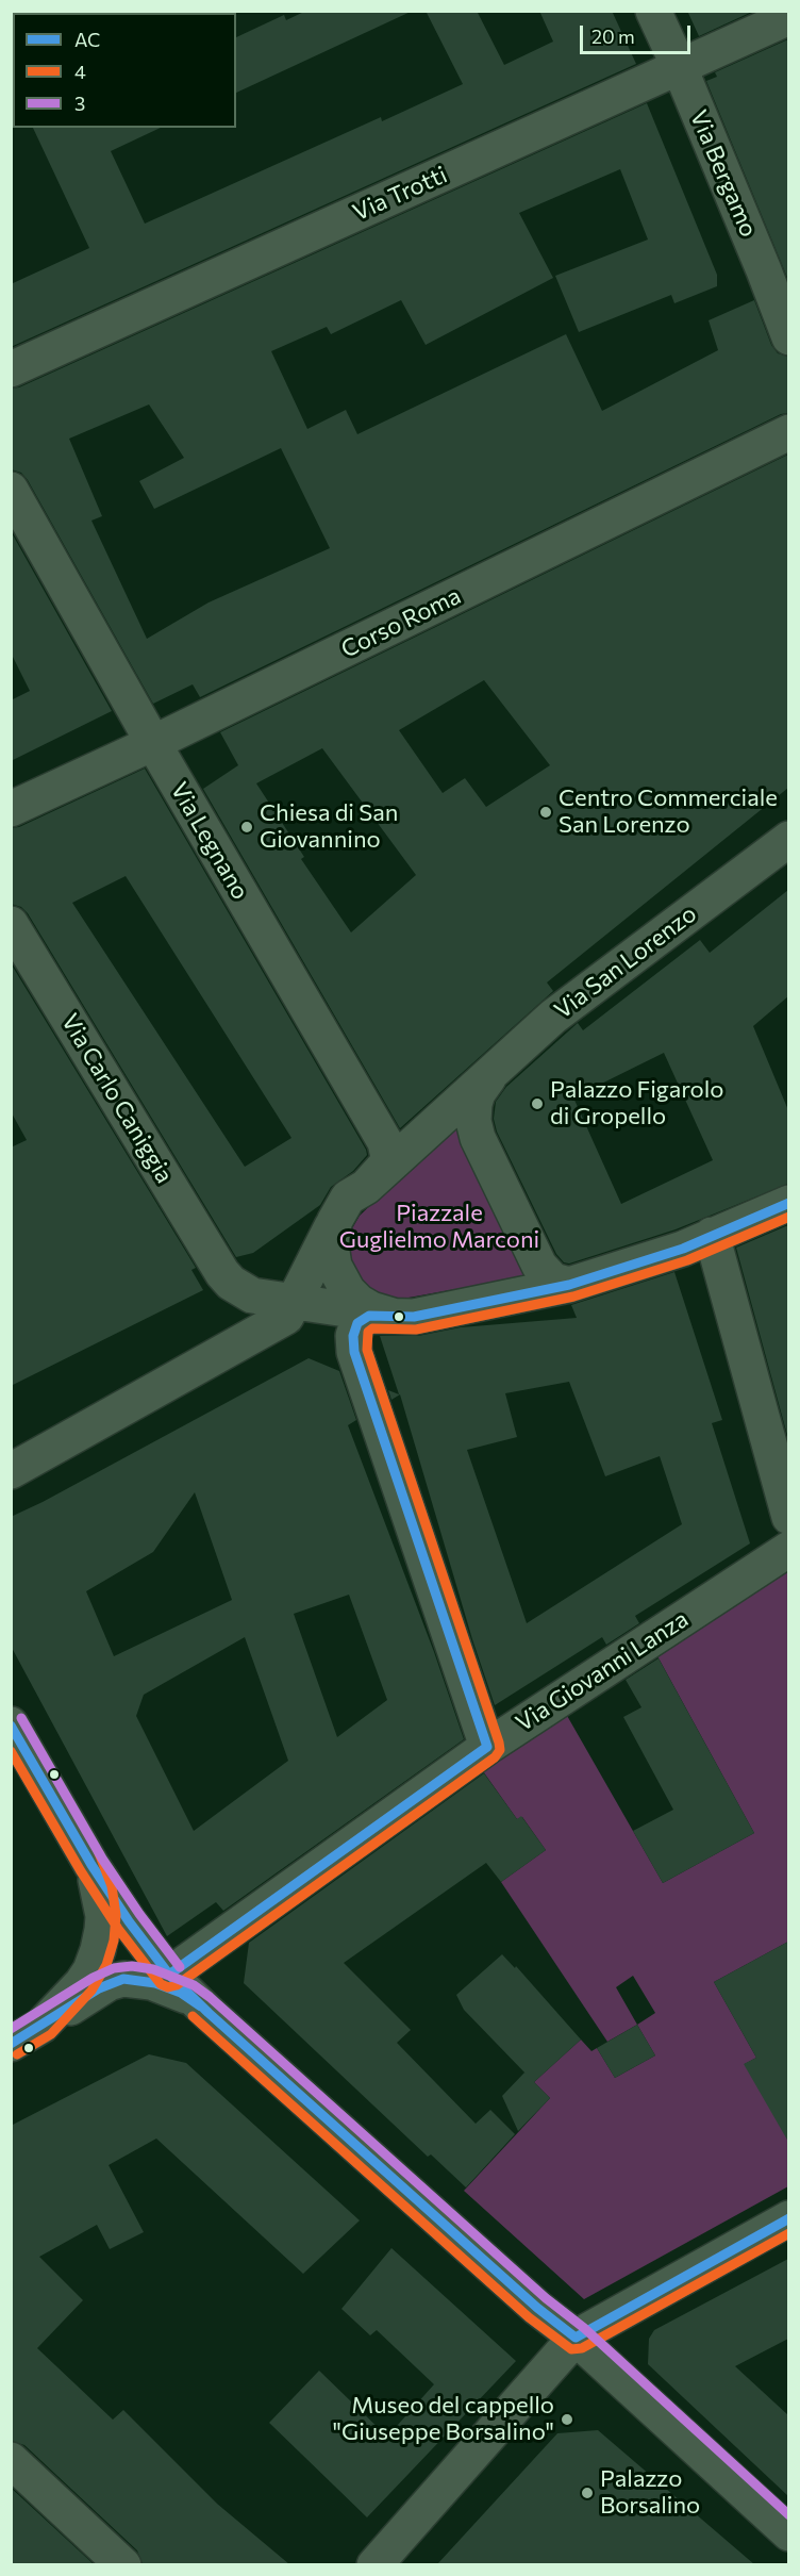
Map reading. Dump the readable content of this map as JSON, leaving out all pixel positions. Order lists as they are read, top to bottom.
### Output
{
  "streets": {
    "street": [
      "Via Bergamo",
      "Via Trotti",
      "Corso Roma",
      "Via Legnano",
      "Via San Lorenzo",
      "Via Carlo Caniggia",
      "Via Giovanni Lanza"
    ]
  },
  "crossings": [
    ["Via Bergamo", "Via Trotti"],
    ["Corso Roma", "Via Legnano"],
    ["Via Legnano", "Via San Lorenzo"]
  ],
  "parks": ["Piazzale Guglielmo Marconi"],
  "places": [
    "Centro Commerciale San Lorenzo",
    "Chiesa di San Giovannino",
    "Palazzo Figarolo di Gropello",
    "Museo del cappello \"Giuseppe Borsalino\"",
    "Palazzo Borsalino"
  ],
  "lines": ["transit line AC", "transit line 4", "transit line 3"],
  "legend": ["AC", "4", "3"],
  "scale_bar": "20 m"
}
